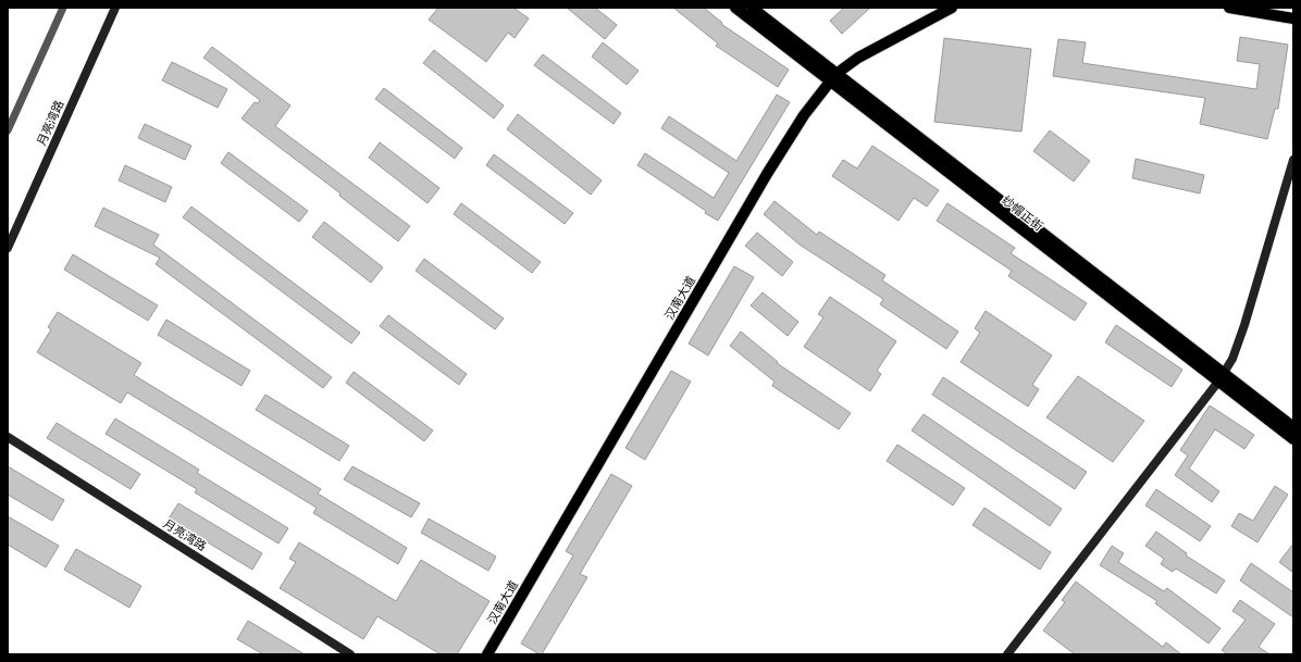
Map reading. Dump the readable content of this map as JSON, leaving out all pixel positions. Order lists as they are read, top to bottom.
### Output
{
  "streets": {
    "main road": ["纱帽正街", "汉南大道"],
    "street": ["月亮湾路"]
  },
  "crossings": [
    ["纱帽正街", "汉南大道"]
  ]
}
